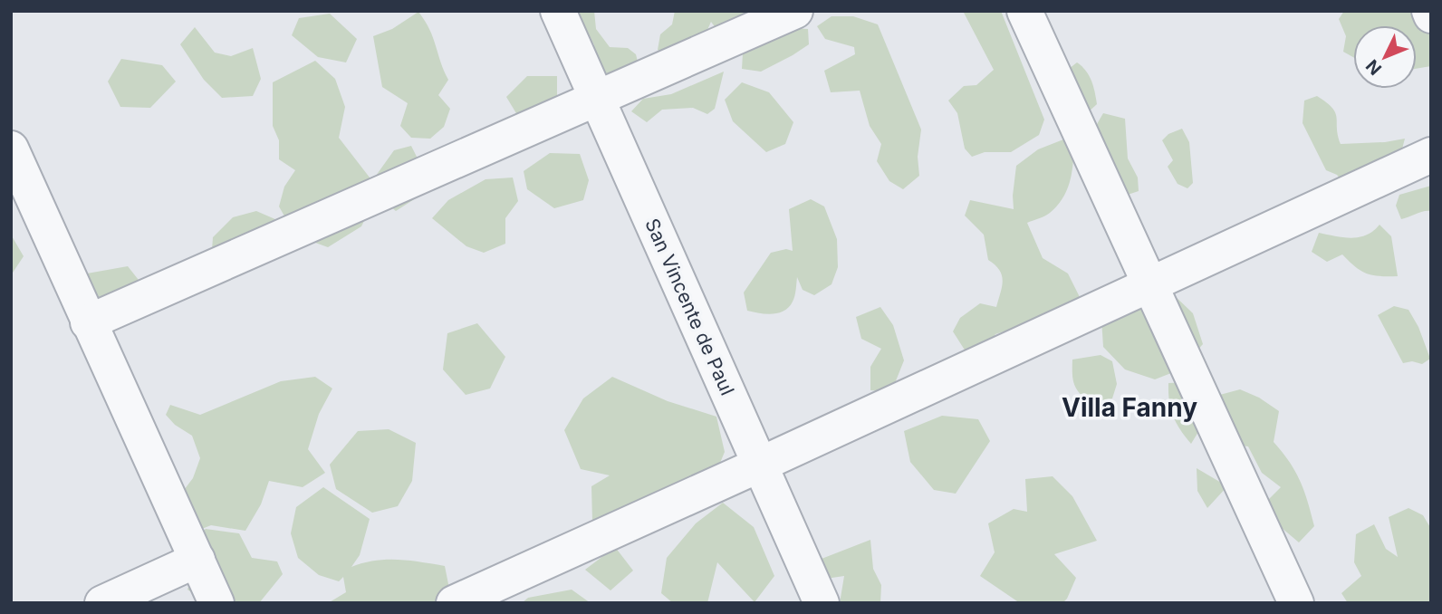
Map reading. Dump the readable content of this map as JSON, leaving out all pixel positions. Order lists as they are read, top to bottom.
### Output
{
  "streets": {
    "street": ["San Vincente de Paul"]
  },
  "districts": ["Villa Fanny"],
  "north": "bottom left"
}
